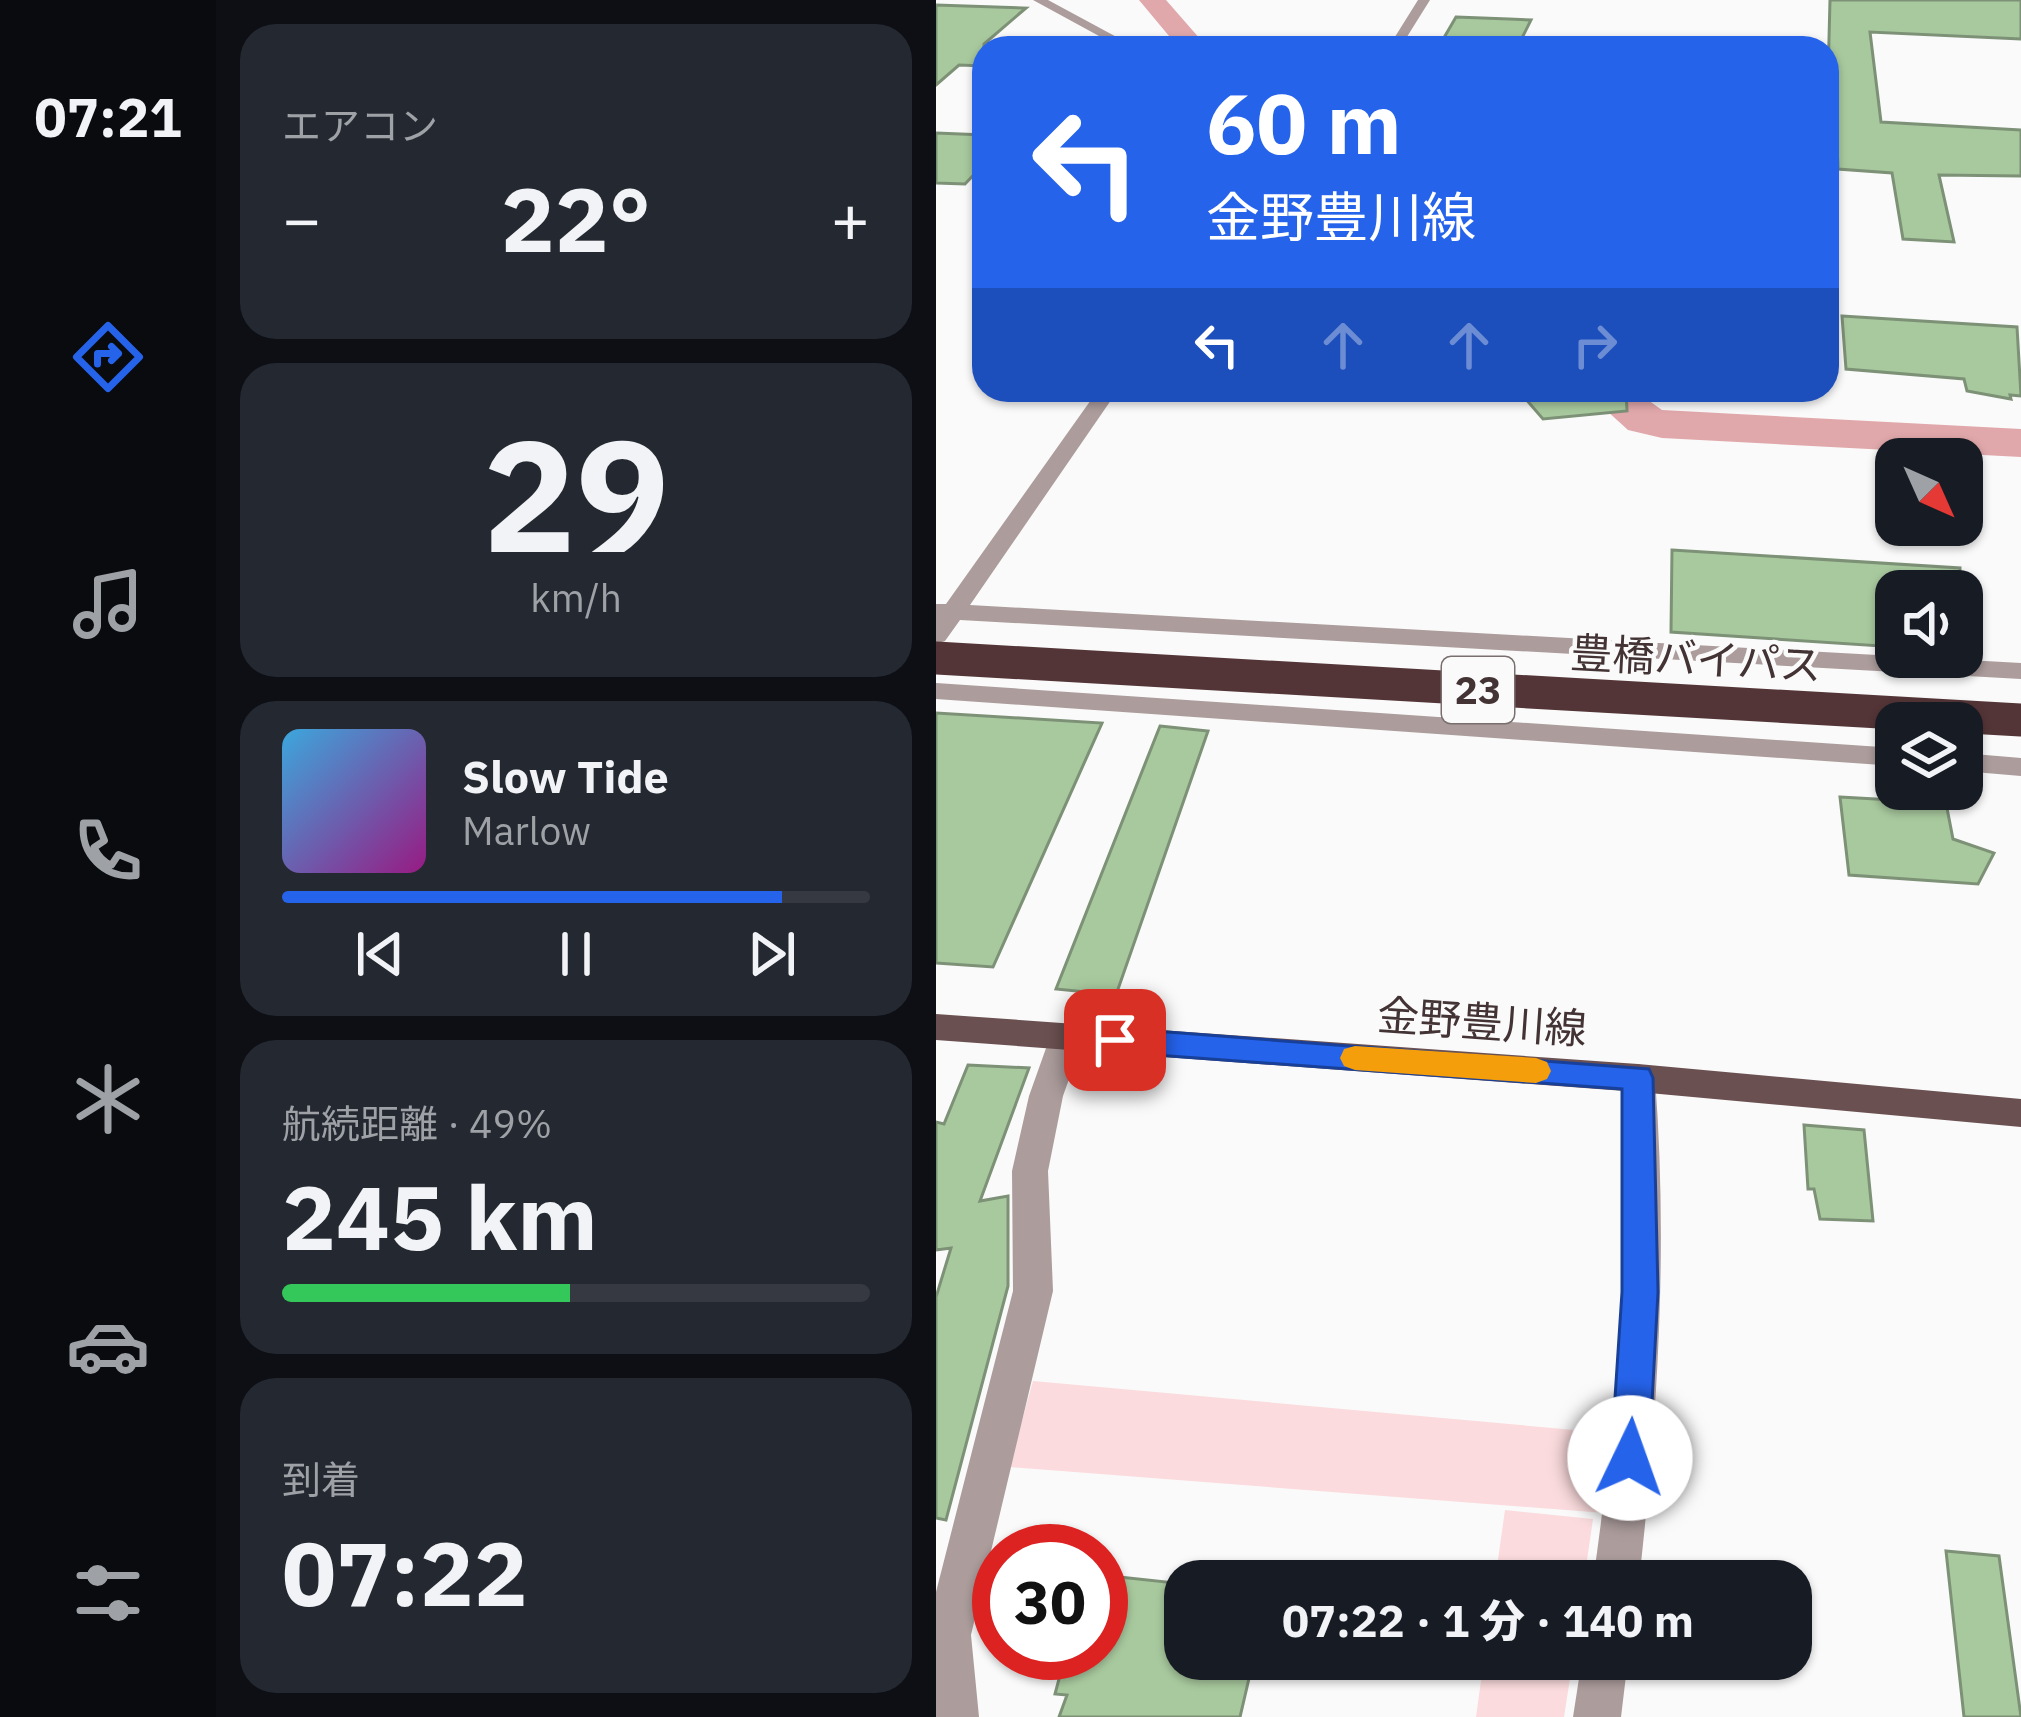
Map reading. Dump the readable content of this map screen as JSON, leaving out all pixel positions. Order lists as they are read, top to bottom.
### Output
{
  "streets": {
    "highway": ["豊橋バイパス", "23"],
    "main road": ["金野豊川線"]
  },
  "north": "bottom right",
  "page": {
    "tabs": "07:21",
    "tile": [
      "エアコン",
      ["29", "km/h"],
      ["航続距離 · 49%", "245 km"],
      ["到着", "07:22"]
    ],
    "turn": ["60 m", "金野豊川線"],
    "heat": ["−", "22°", "+"],
    "song": ["Slow Tide", "Marlow"],
    "limit": "30",
    "trip": "07:22 · 1 分 · 140 m"
  }
}
